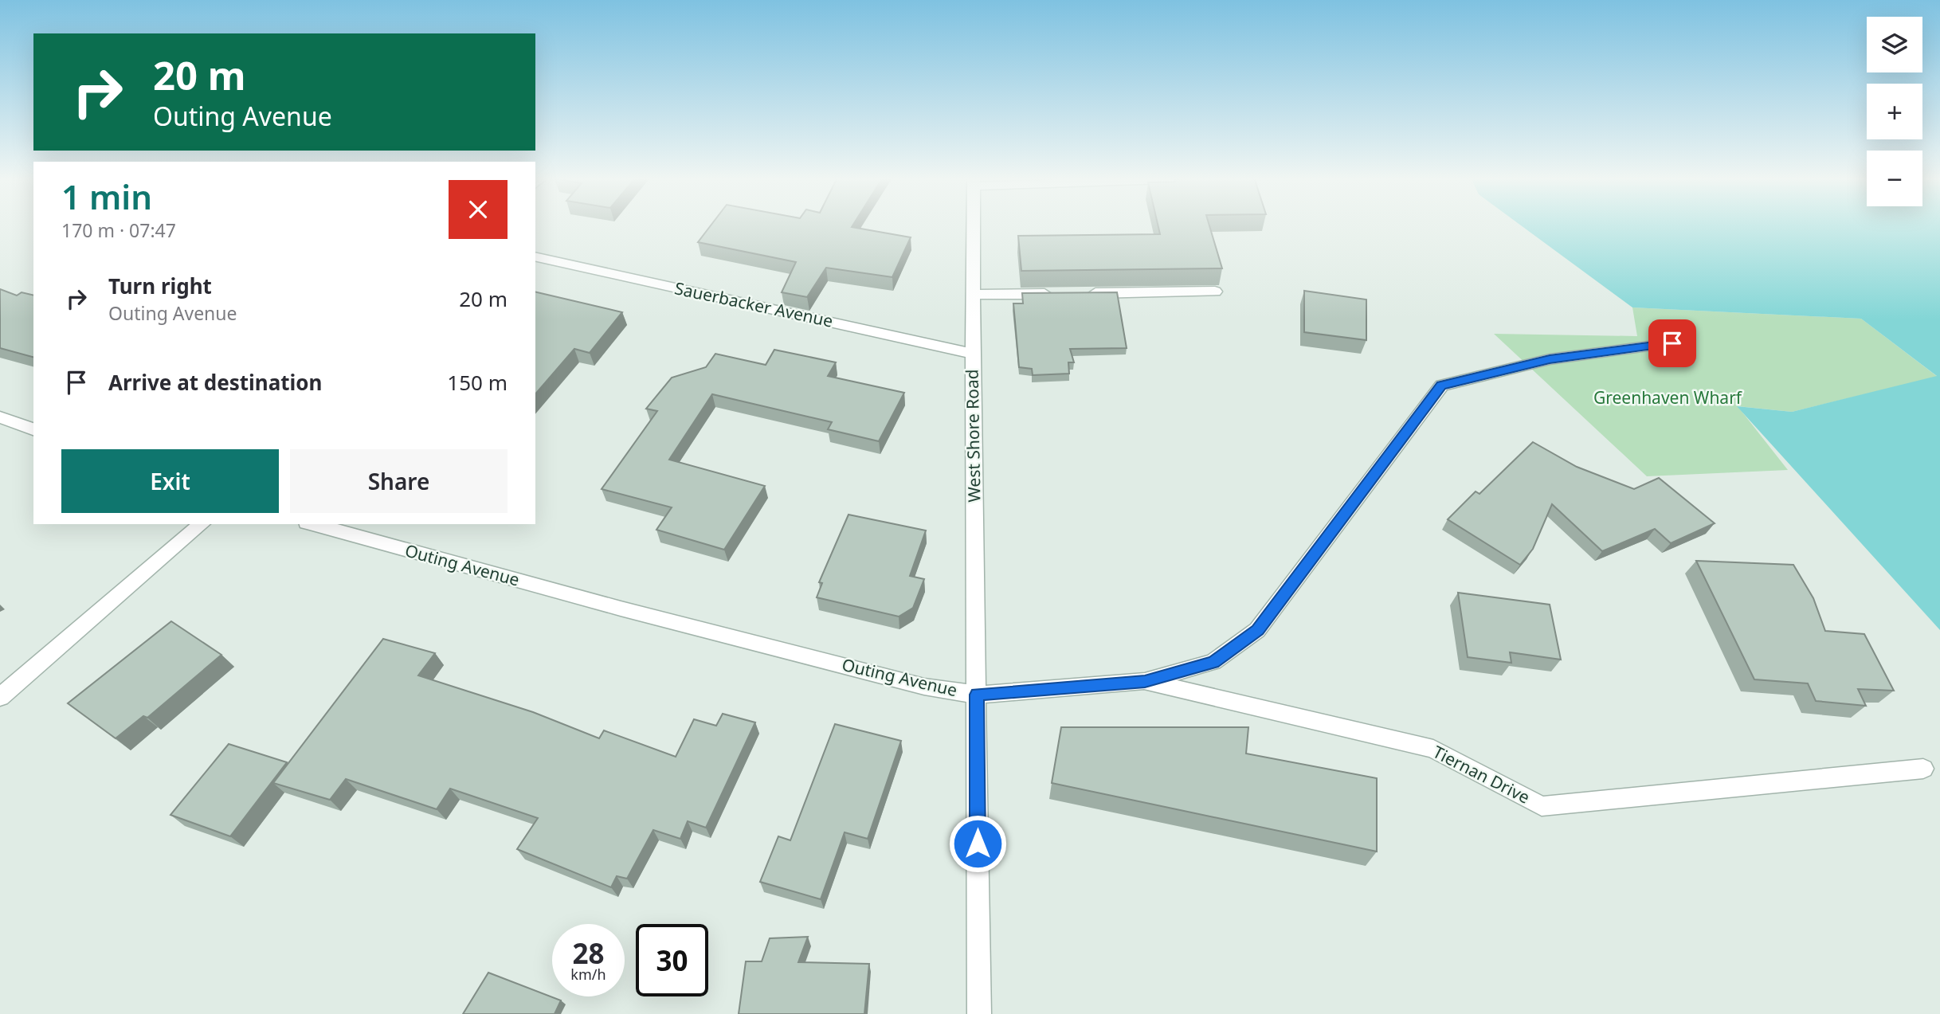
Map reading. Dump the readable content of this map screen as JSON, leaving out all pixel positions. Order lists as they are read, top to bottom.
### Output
{
  "streets": {
    "street": [
      "Sauerbacker Avenue",
      "West Shore Road",
      "Outing Avenue",
      "Tiernan Drive"
    ]
  },
  "crossings": [
    ["Sauerbacker Avenue", "West Shore Road"],
    ["West Shore Road", "Outing Avenue"],
    ["Outing Avenue", "Tiernan Drive"]
  ],
  "parks": ["Greenhaven Wharf"],
  "page": {
    "map_buttons": ["+", "−"],
    "turn": ["20 m", "Outing Avenue"],
    "heading": ["1 min", "170 m · 07:47"],
    "list": [
      {
        "name": "Turn right",
        "note": "Outing Avenue",
        "value": "20 m"
      },
      {
        "name": "Arrive at destination",
        "value": "150 m"
      }
    ],
    "buttons": ["Exit", "Share"],
    "speed": "28 km/h",
    "limit": "30"
  }
}
